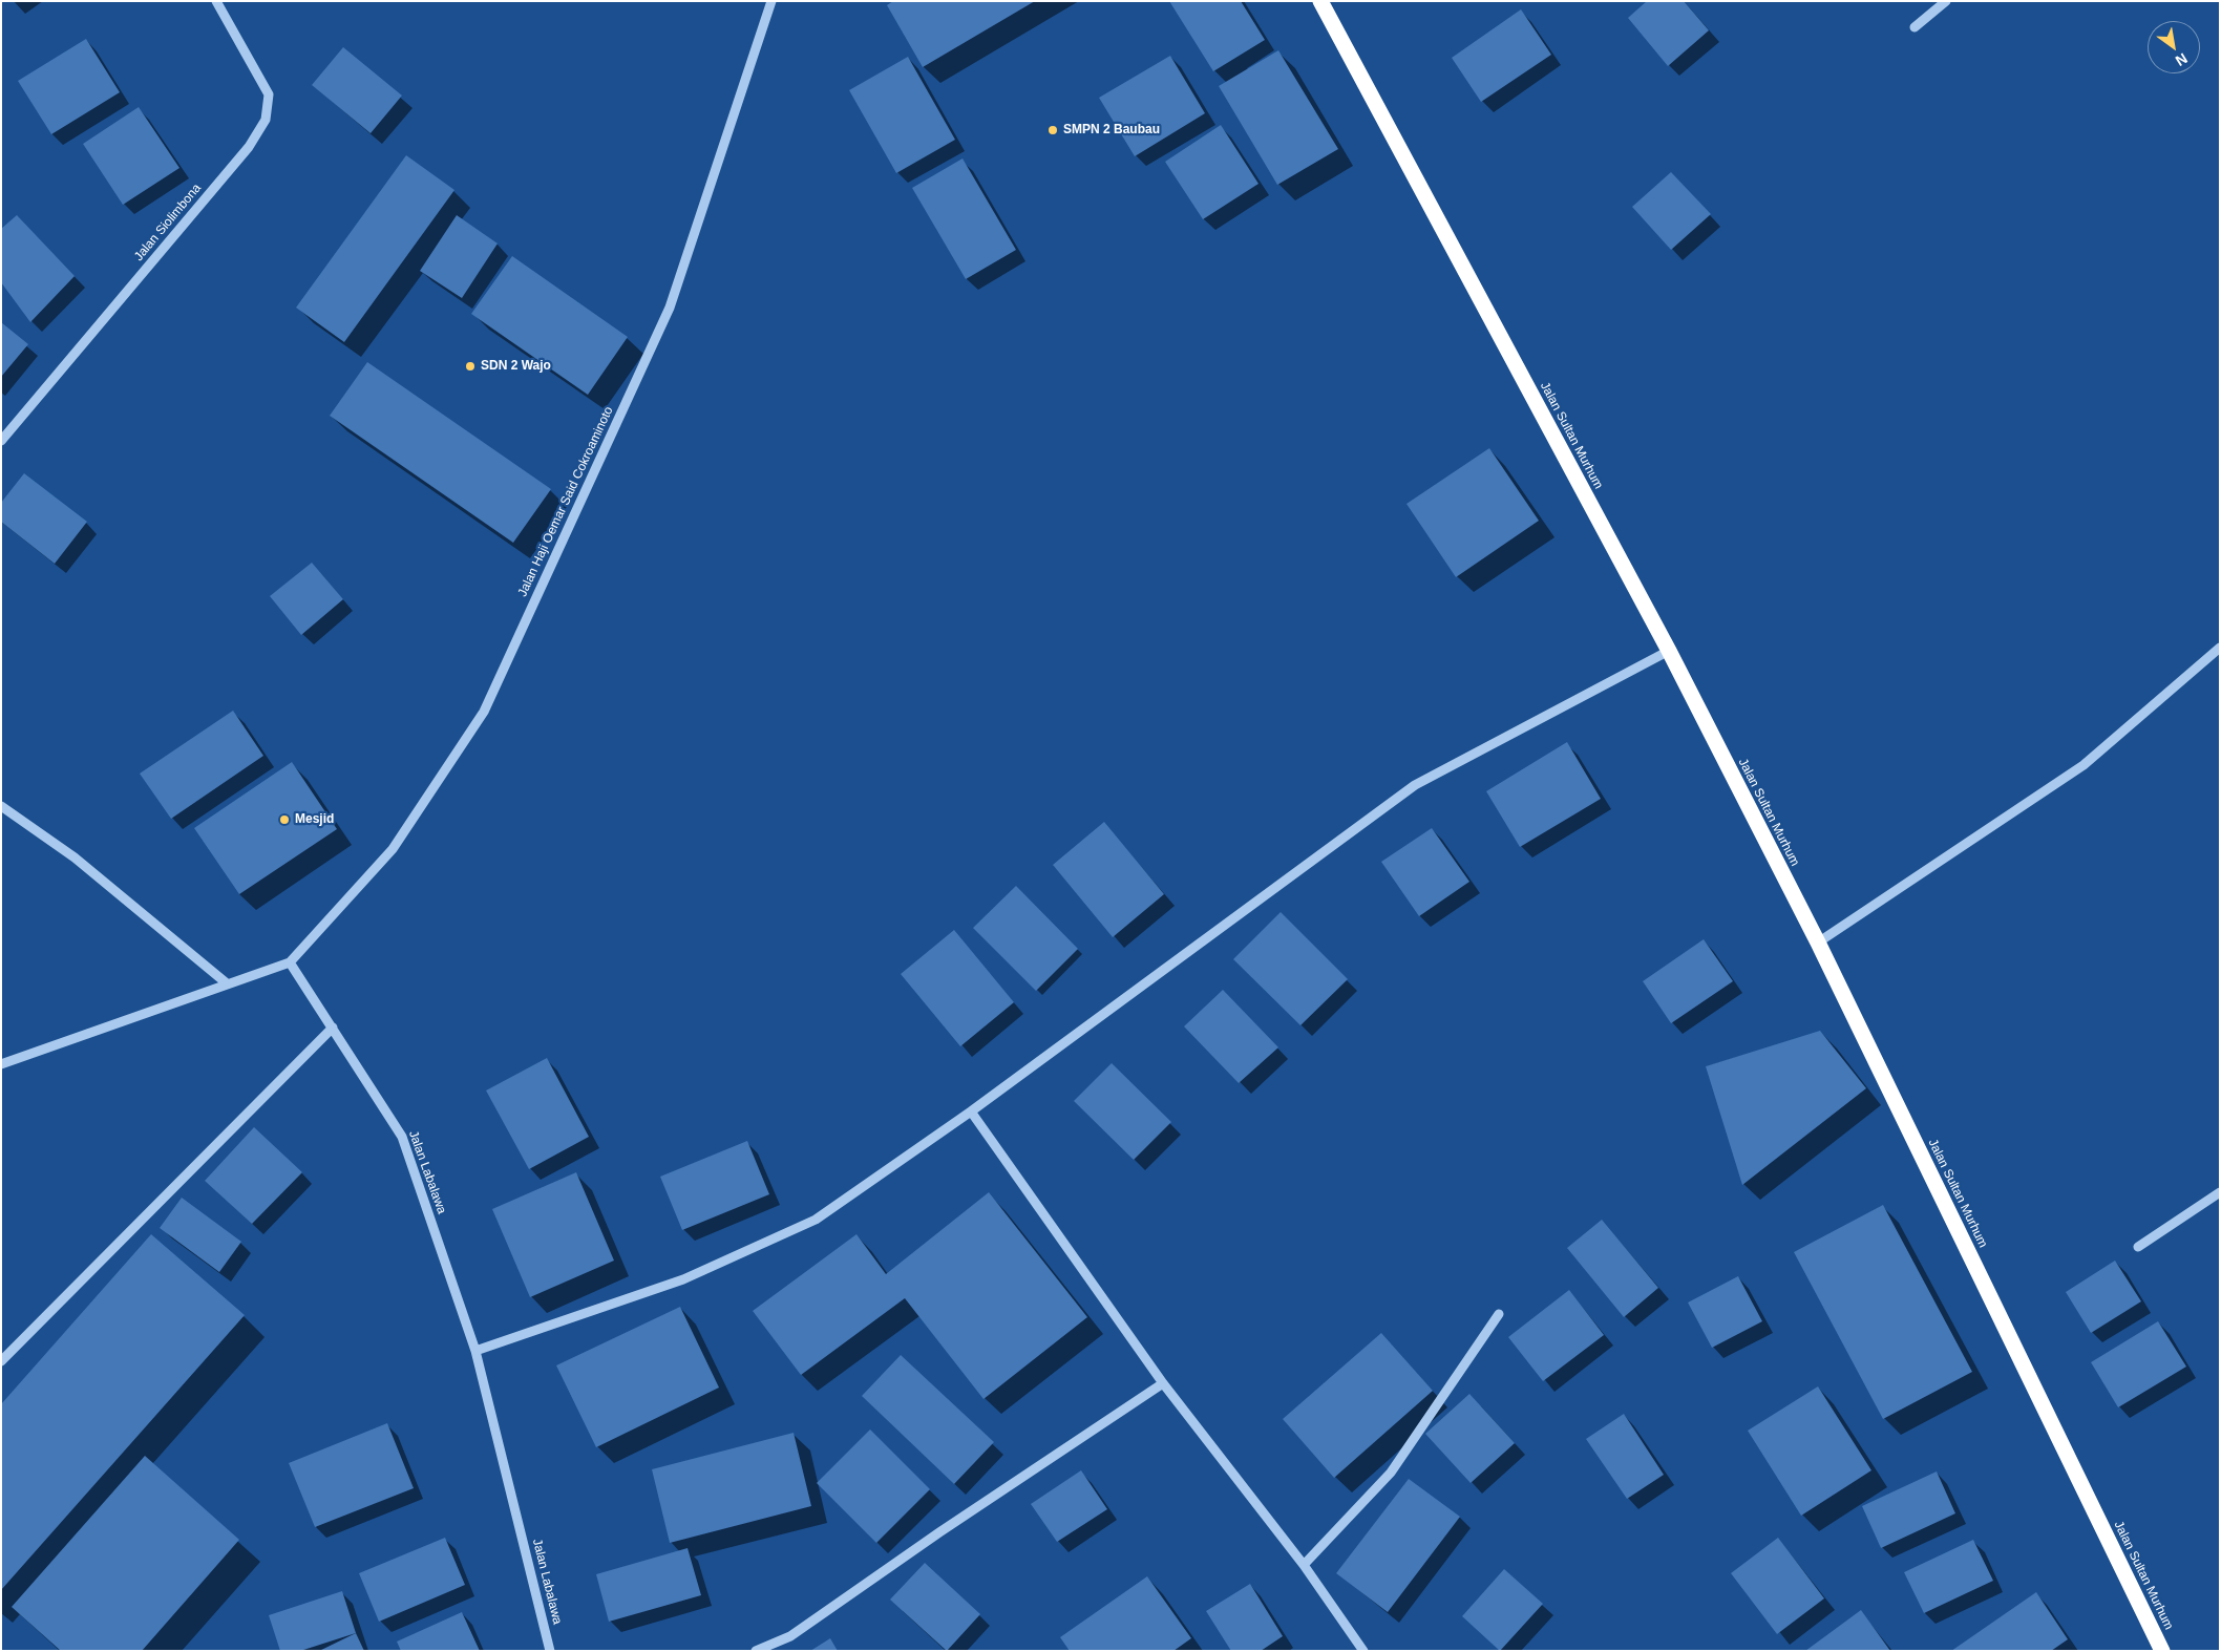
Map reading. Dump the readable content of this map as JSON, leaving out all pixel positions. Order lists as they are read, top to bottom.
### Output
{
  "streets": {
    "highway": ["Jalan Sultan Murhum"],
    "street": ["Jalan Siolimbona", "Jalan Haji Oemar Said Cokroaminoto", "Jalan Labalawa"]
  },
  "crossings": [
    ["Jalan Haji Oemar Said Cokroaminoto", "Jalan Labalawa"]
  ],
  "places": ["SMPN 2 Baubau", "SDN 2 Wajo", "Mesjid"],
  "north": "bottom right"
}
